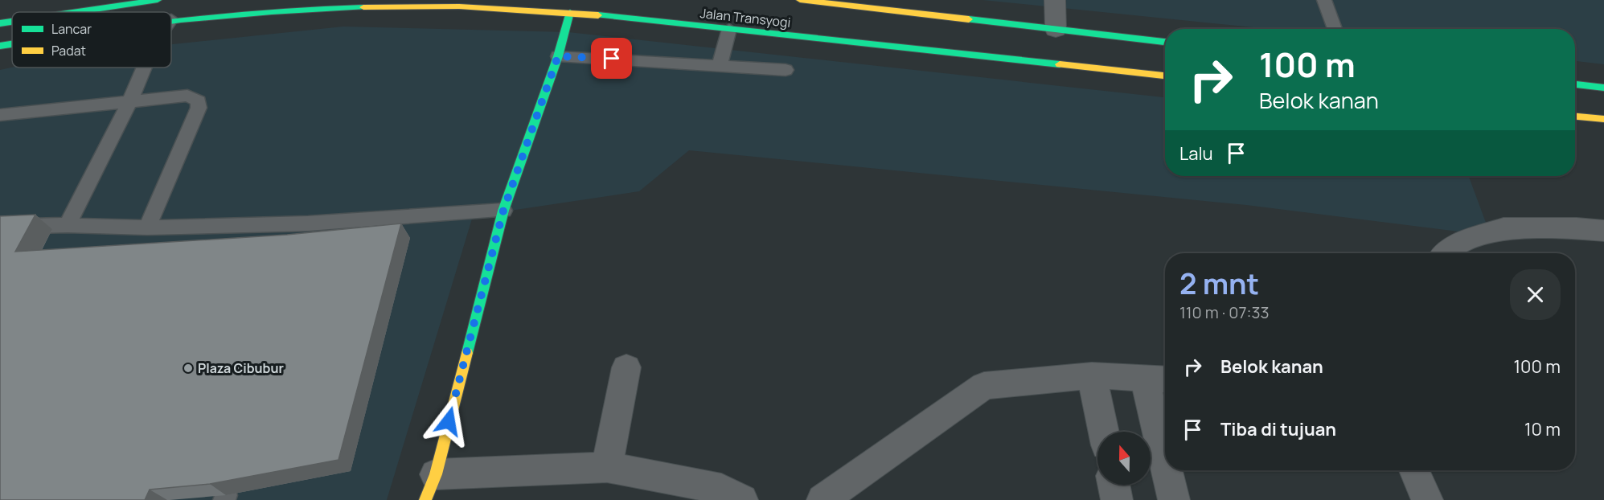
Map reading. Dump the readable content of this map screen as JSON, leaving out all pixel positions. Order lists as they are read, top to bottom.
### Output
{
  "streets": {
    "main road": ["Jalan Transyogi"]
  },
  "places": ["Plaza Cibubur"],
  "legend": ["Lancar", "Padat"],
  "north": "top",
  "page": {
    "turn": ["100 m", "Belok kanan"],
    "then": "Lalu",
    "heading": ["2 mnt", "110 m · 07:33"],
    "list": [
      {
        "name": "Belok kanan",
        "value": "100 m"
      },
      {
        "name": "Tiba di tujuan",
        "value": "10 m"
      }
    ]
  }
}
